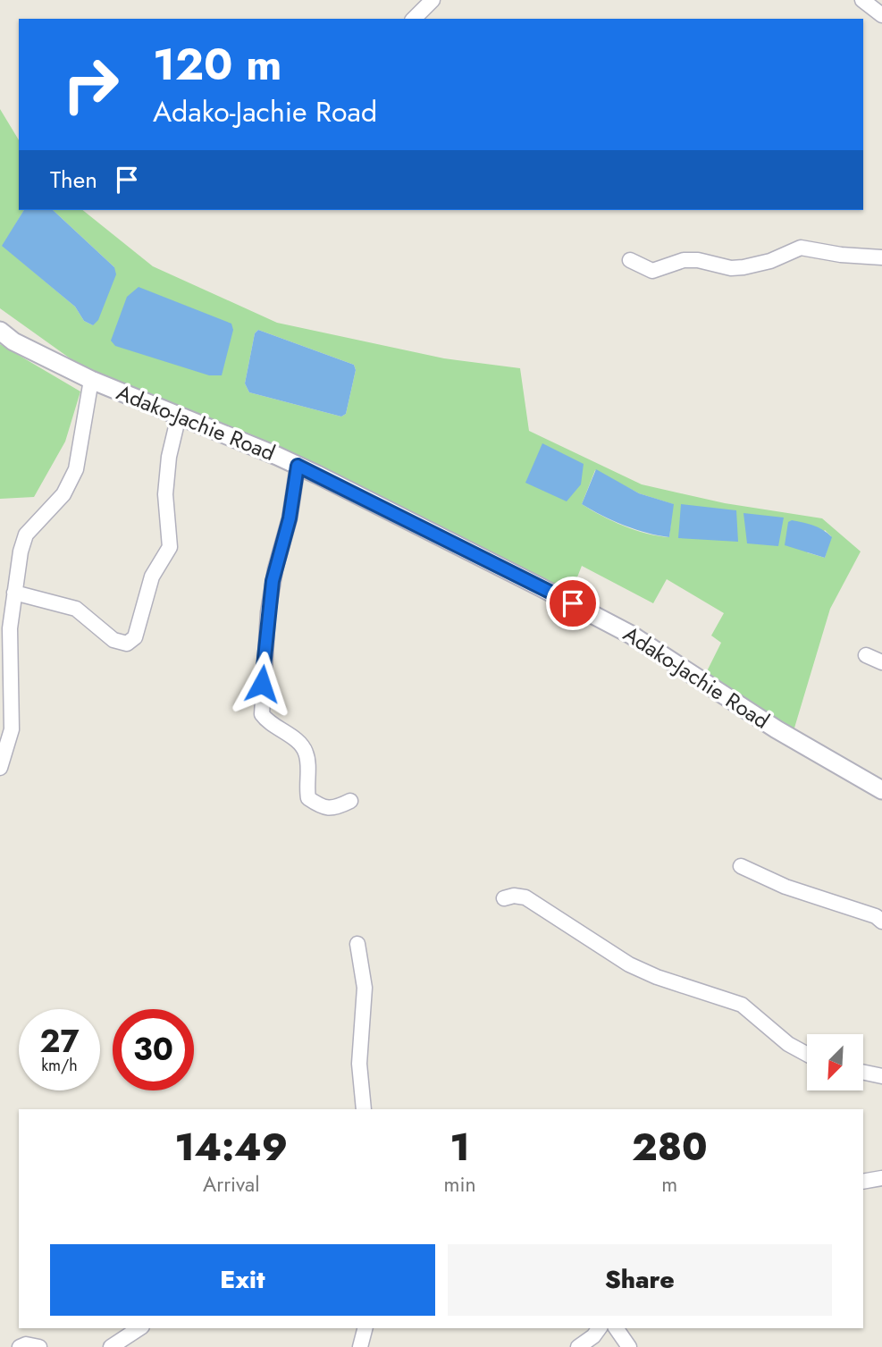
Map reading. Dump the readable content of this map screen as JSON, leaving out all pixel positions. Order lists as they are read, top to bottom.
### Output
{
  "streets": {
    "street": ["Adako-Jachie Road"]
  },
  "north": "bottom left",
  "page": {
    "turn": ["120 m", "Adako-Jachie Road"],
    "then": "Then",
    "speed": "27 km/h",
    "limit": "30",
    "eta": [
      "14:49",
      "Arrival",
      "1",
      "min",
      "280",
      "m"
    ],
    "buttons": ["Exit", "Share"]
  }
}
